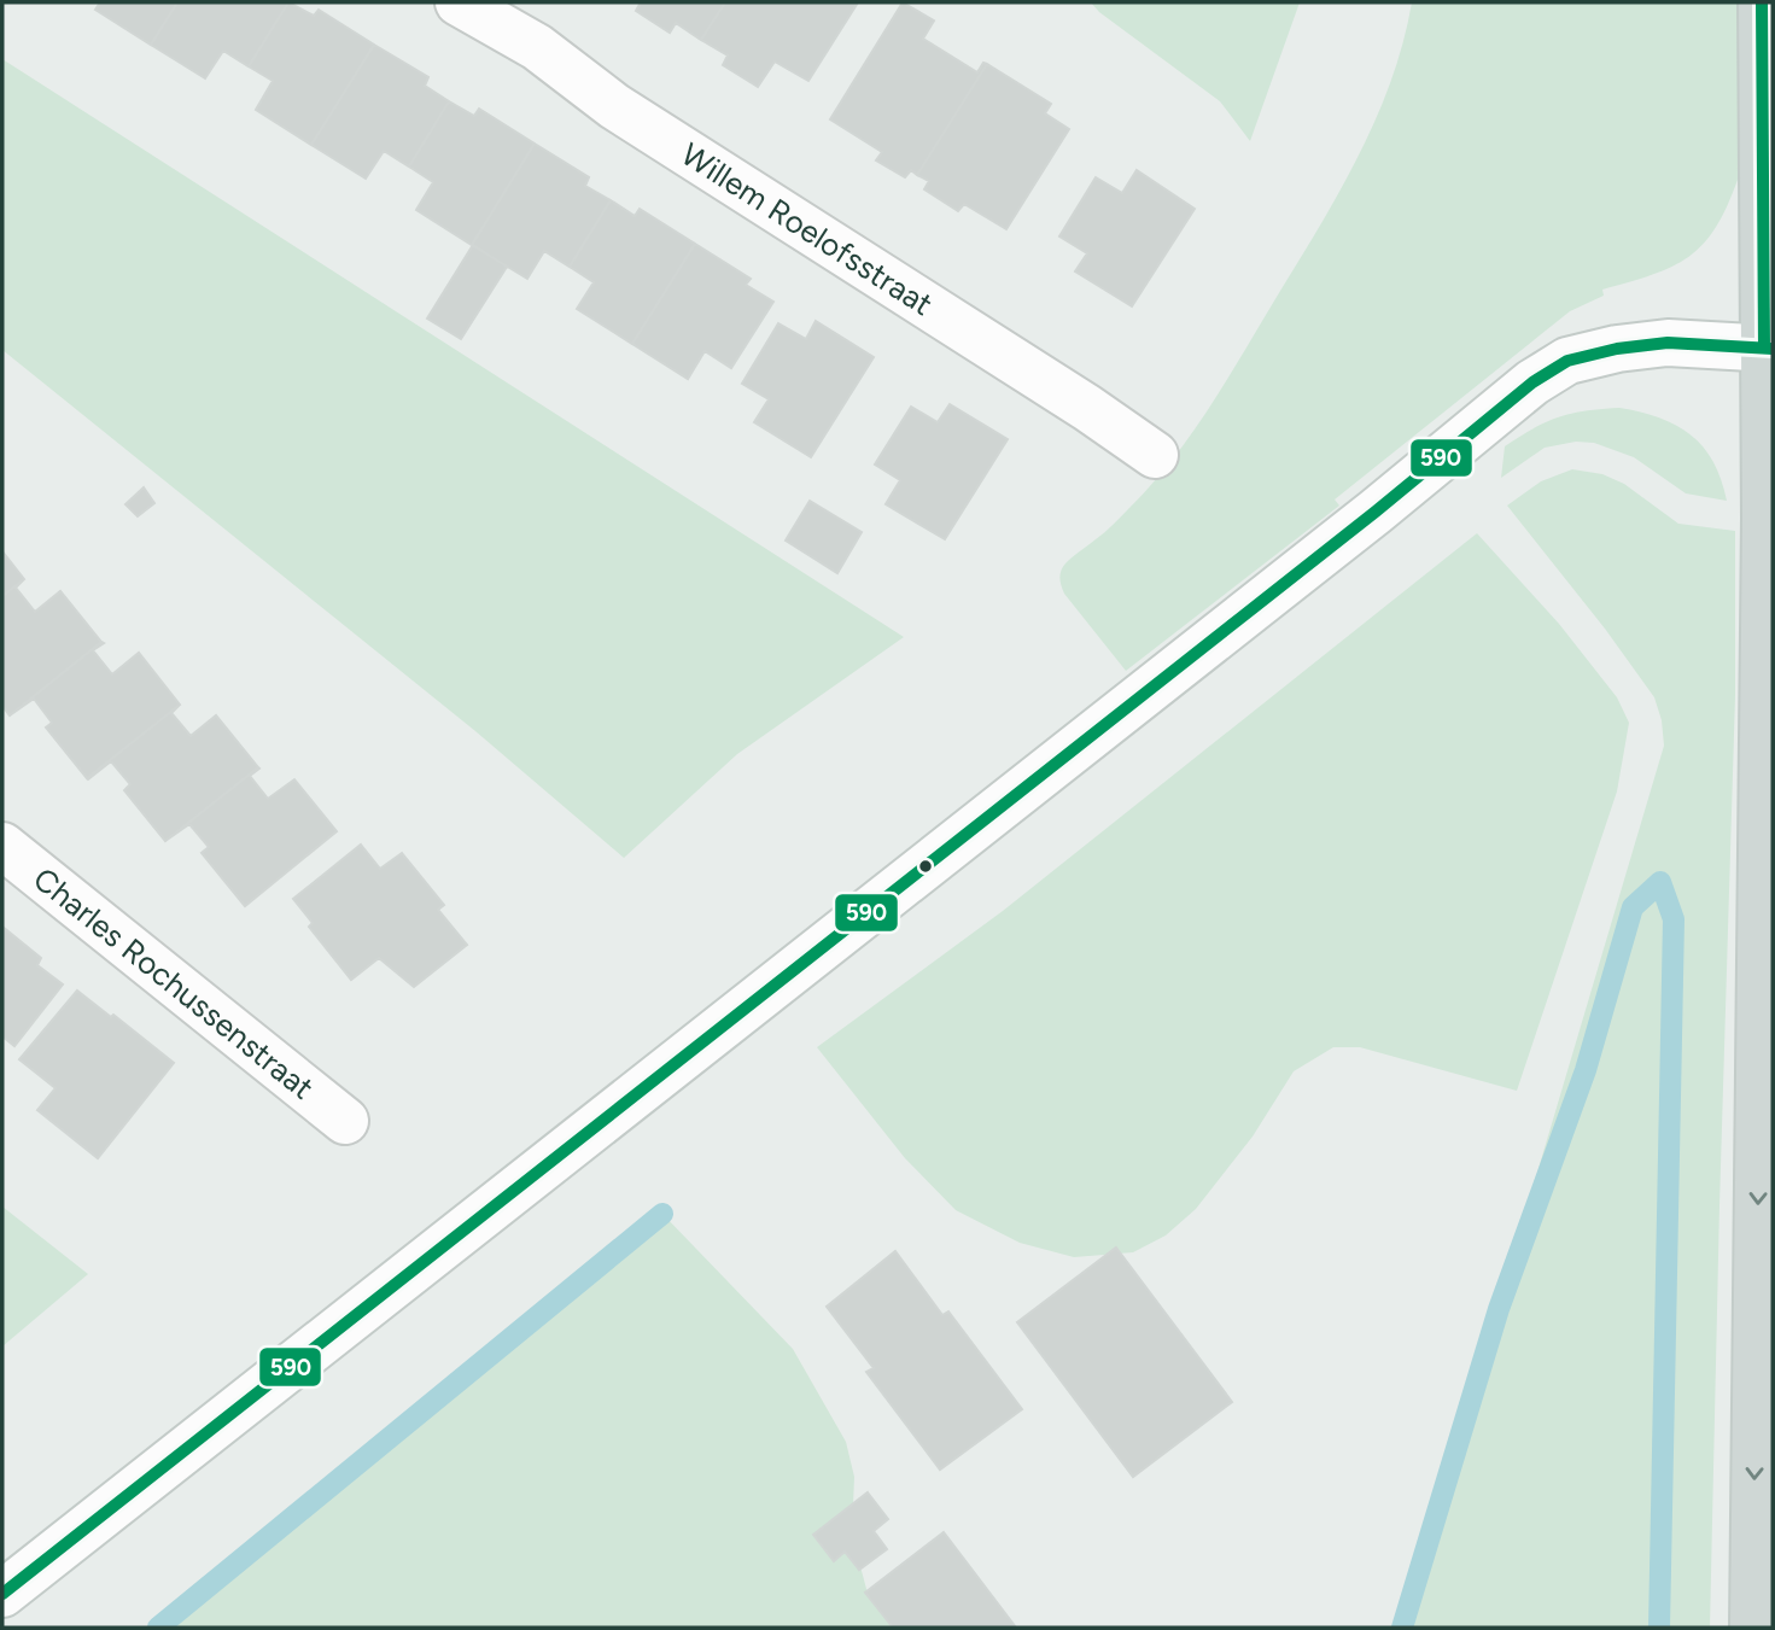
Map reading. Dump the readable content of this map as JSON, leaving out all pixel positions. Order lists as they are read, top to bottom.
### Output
{
  "streets": {
    "street": ["Willem Roelofsstraat", "Charles Rochussenstraat"]
  },
  "lines": ["transit line 590"]
}
